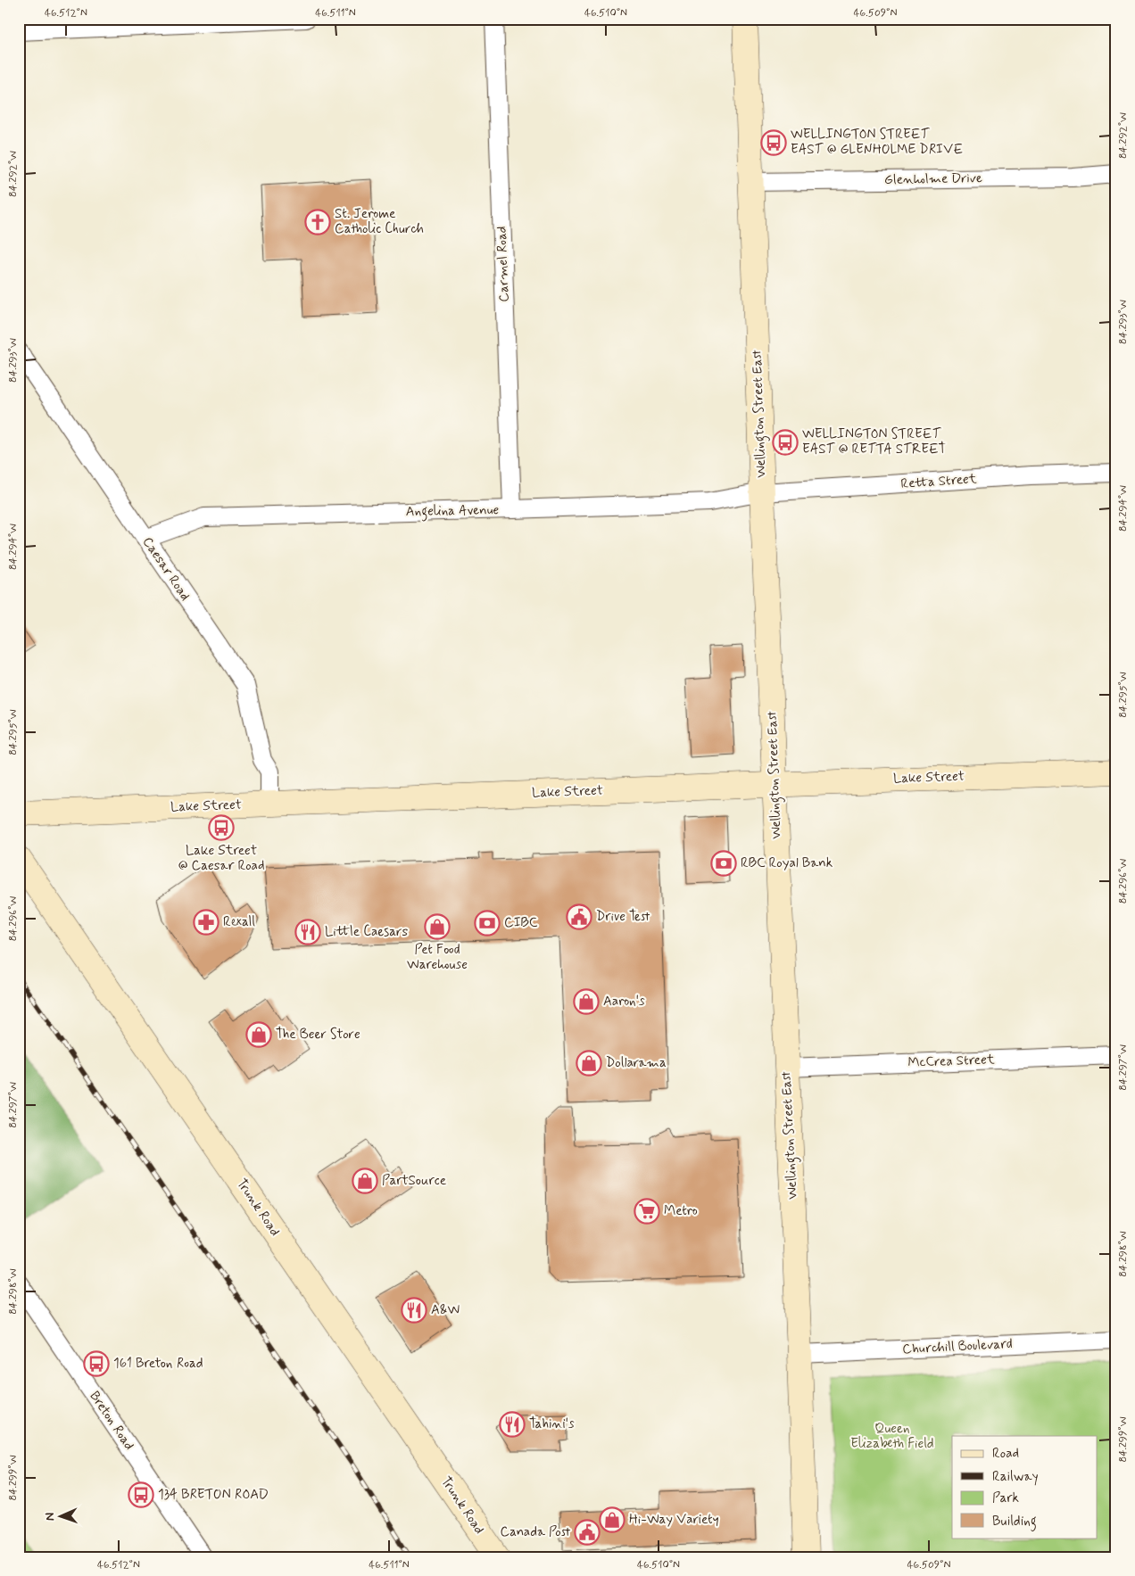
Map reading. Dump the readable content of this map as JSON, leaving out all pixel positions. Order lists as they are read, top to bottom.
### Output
{
  "streets": {
    "main road": ["Wellington Street East", "Lake Street", "Trunk Road"],
    "street": [
      "Glenholme Drive",
      "Carmel Road",
      "Retta Street",
      "Angelina Avenue",
      "Caesar Road",
      "McCrea Street",
      "Churchill Boulevard",
      "Breton Road"
    ]
  },
  "crossings": [
    ["Glenholme Drive", "Wellington Street East"],
    ["Carmel Road", "Angelina Avenue"],
    ["Wellington Street East", "Retta Street"],
    ["Wellington Street East", "Angelina Avenue"],
    ["Wellington Street East", "Lake Street"],
    ["Wellington Street East", "McCrea Street"],
    ["Wellington Street East", "Churchill Boulevard"],
    ["Retta Street", "Angelina Avenue"],
    ["Angelina Avenue", "Caesar Road"],
    ["Caesar Road", "Lake Street"]
  ],
  "parks": ["Queen Elizabeth Field"],
  "places": {
    "bus stop": [
      "WELLINGTON STREET EAST @ GLENHOLME DRIVE",
      "WELLINGTON STREET EAST @ RETTA STREET",
      "Lake Street @ Caesar Road",
      "161 Breton Road",
      "134 BRETON ROAD"
    ],
    "church": ["St. Jerome Catholic Church"],
    "bank": ["RBC Royal Bank", "CIBC"],
    "public building": ["Drive Test", "Canada Post"],
    "pharmacy": ["Rexall"],
    "shop": [
      "Pet Food Warehouse",
      "Aaron's",
      "The Beer Store",
      "Dollarama",
      "PartSource",
      "Hi-Way Variety"
    ],
    "restaurant": ["Little Caesars", "A&W", "Tahini's"],
    "supermarket": ["Metro"]
  },
  "legend": [
    "Road",
    "Railway",
    "Park",
    "Building"
  ],
  "north": "left",
  "coordinates": [
    "46.512°N",
    "46.511°N",
    "46.510°N",
    "46.509°N",
    "84.292°W",
    "84.293°W",
    "84.294°W",
    "84.295°W",
    "84.296°W",
    "84.297°W",
    "84.298°W",
    "84.299°W"
  ]
}
